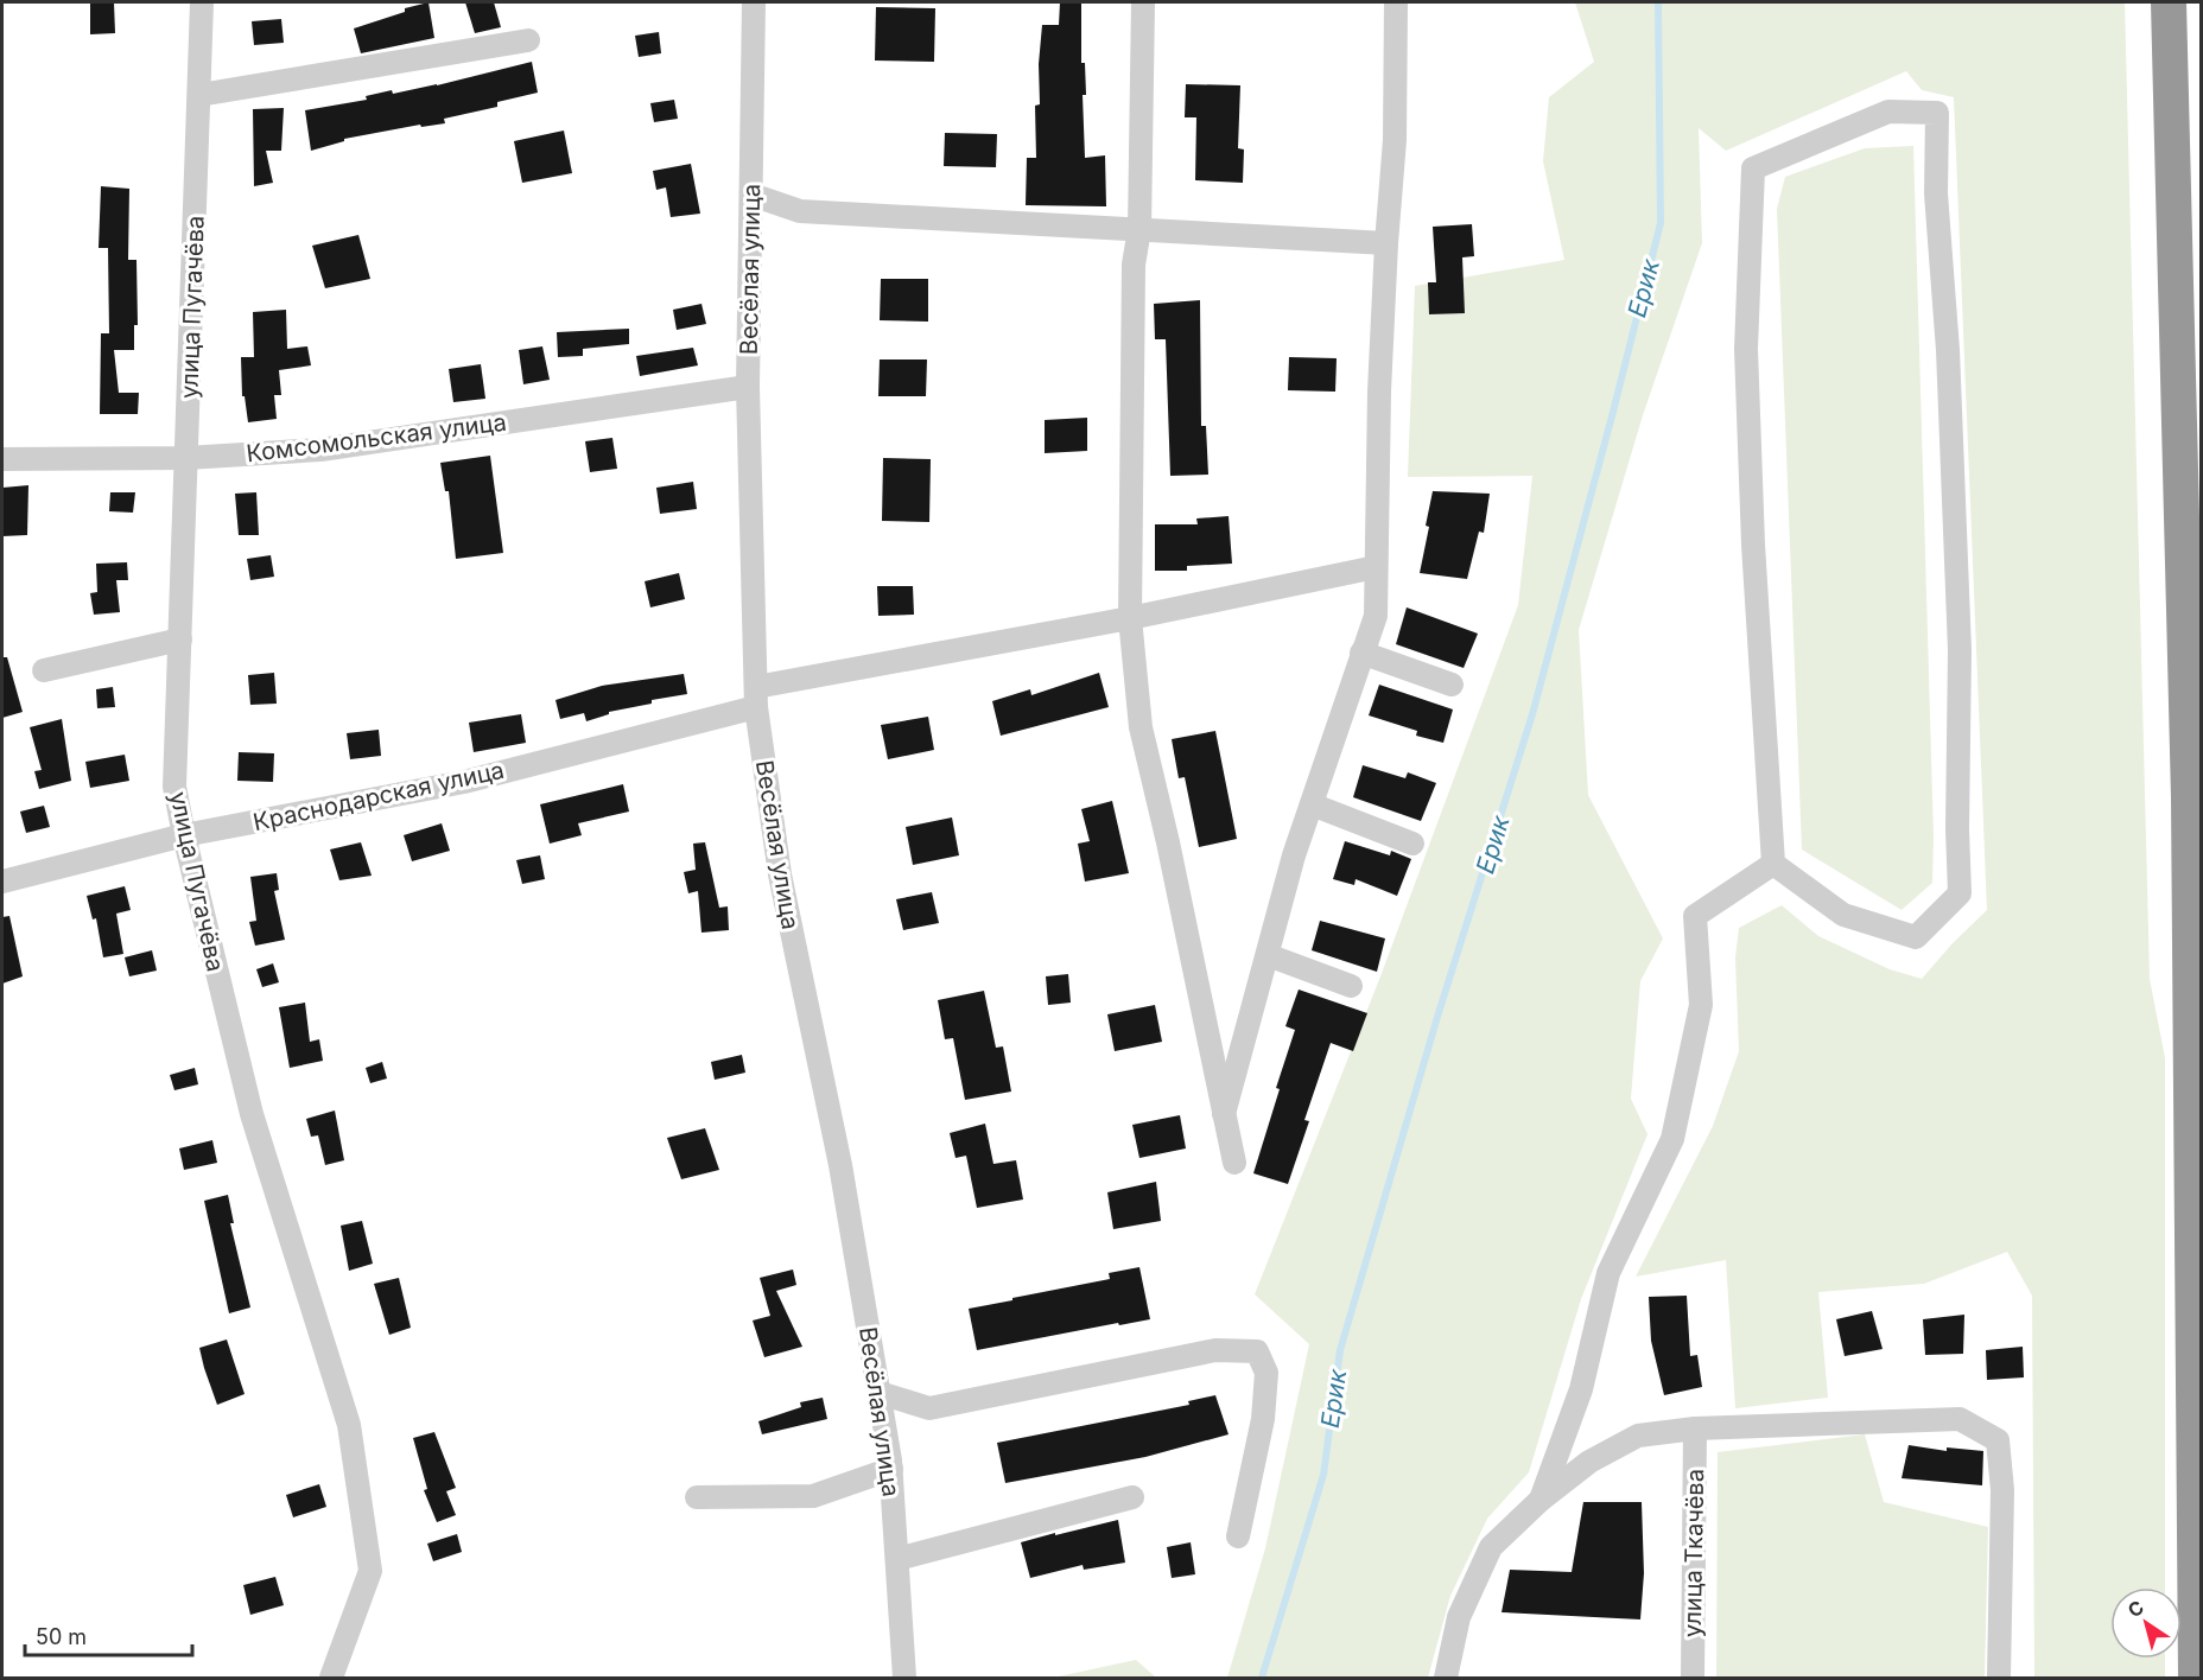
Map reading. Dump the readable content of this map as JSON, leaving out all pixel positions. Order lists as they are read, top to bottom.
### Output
{
  "streets": {
    "street": [
      "Весёлая улица",
      "улица Пугачёва",
      "Комсомольская улица",
      "Краснодарская улица",
      "улица Ткачёва"
    ]
  },
  "crossings": [
    ["Весёлая улица", "Комсомольская улица"],
    ["Весёлая улица", "Краснодарская улица"],
    ["улица Пугачёва", "Комсомольская улица"],
    ["улица Пугачёва", "Краснодарская улица"]
  ],
  "water": ["Ерик"],
  "scale_bar": "50 m",
  "north": "top left"
}
